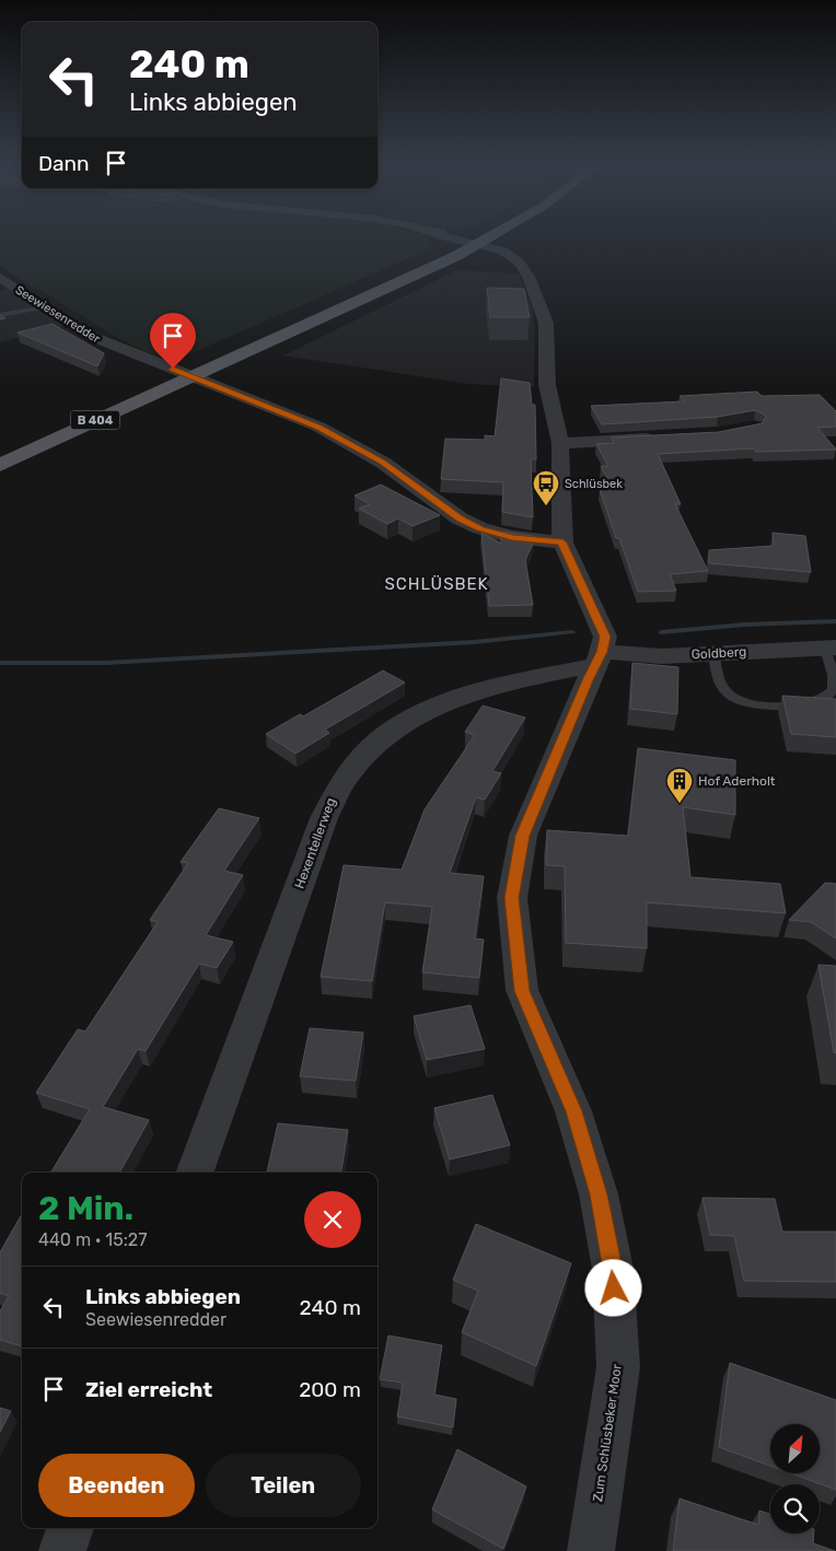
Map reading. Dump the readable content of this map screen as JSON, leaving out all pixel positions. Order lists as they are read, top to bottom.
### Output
{
  "streets": {
    "main road": ["B 404"],
    "street": [
      "Seewiesenredder",
      "Goldberg",
      "Hexentellerweg",
      "Zum Schlüsbeker Moor"
    ]
  },
  "crossings": [
    ["Seewiesenredder", "B 404"],
    ["Seewiesenredder", "Zum Schlüsbeker Moor"],
    ["B 404", "Zum Schlüsbeker Moor"],
    ["Goldberg", "Hexentellerweg"],
    ["Goldberg", "Zum Schlüsbeker Moor"],
    ["Hexentellerweg", "Zum Schlüsbeker Moor"]
  ],
  "districts": ["SCHLÜSBEK"],
  "places": {
    "bus stop": ["Schlüsbek"],
    "building": ["Hof Aderholt"]
  },
  "north": "top right",
  "page": {
    "turn": ["240 m", "Links abbiegen"],
    "then": "Dann",
    "heading": ["2 Min.", "440 m · 15:27"],
    "list": [
      {
        "name": "Links abbiegen",
        "note": "Seewiesenredder",
        "value": "240 m"
      },
      {
        "name": "Ziel erreicht",
        "value": "200 m"
      }
    ],
    "buttons": ["Beenden", "Teilen"]
  }
}
